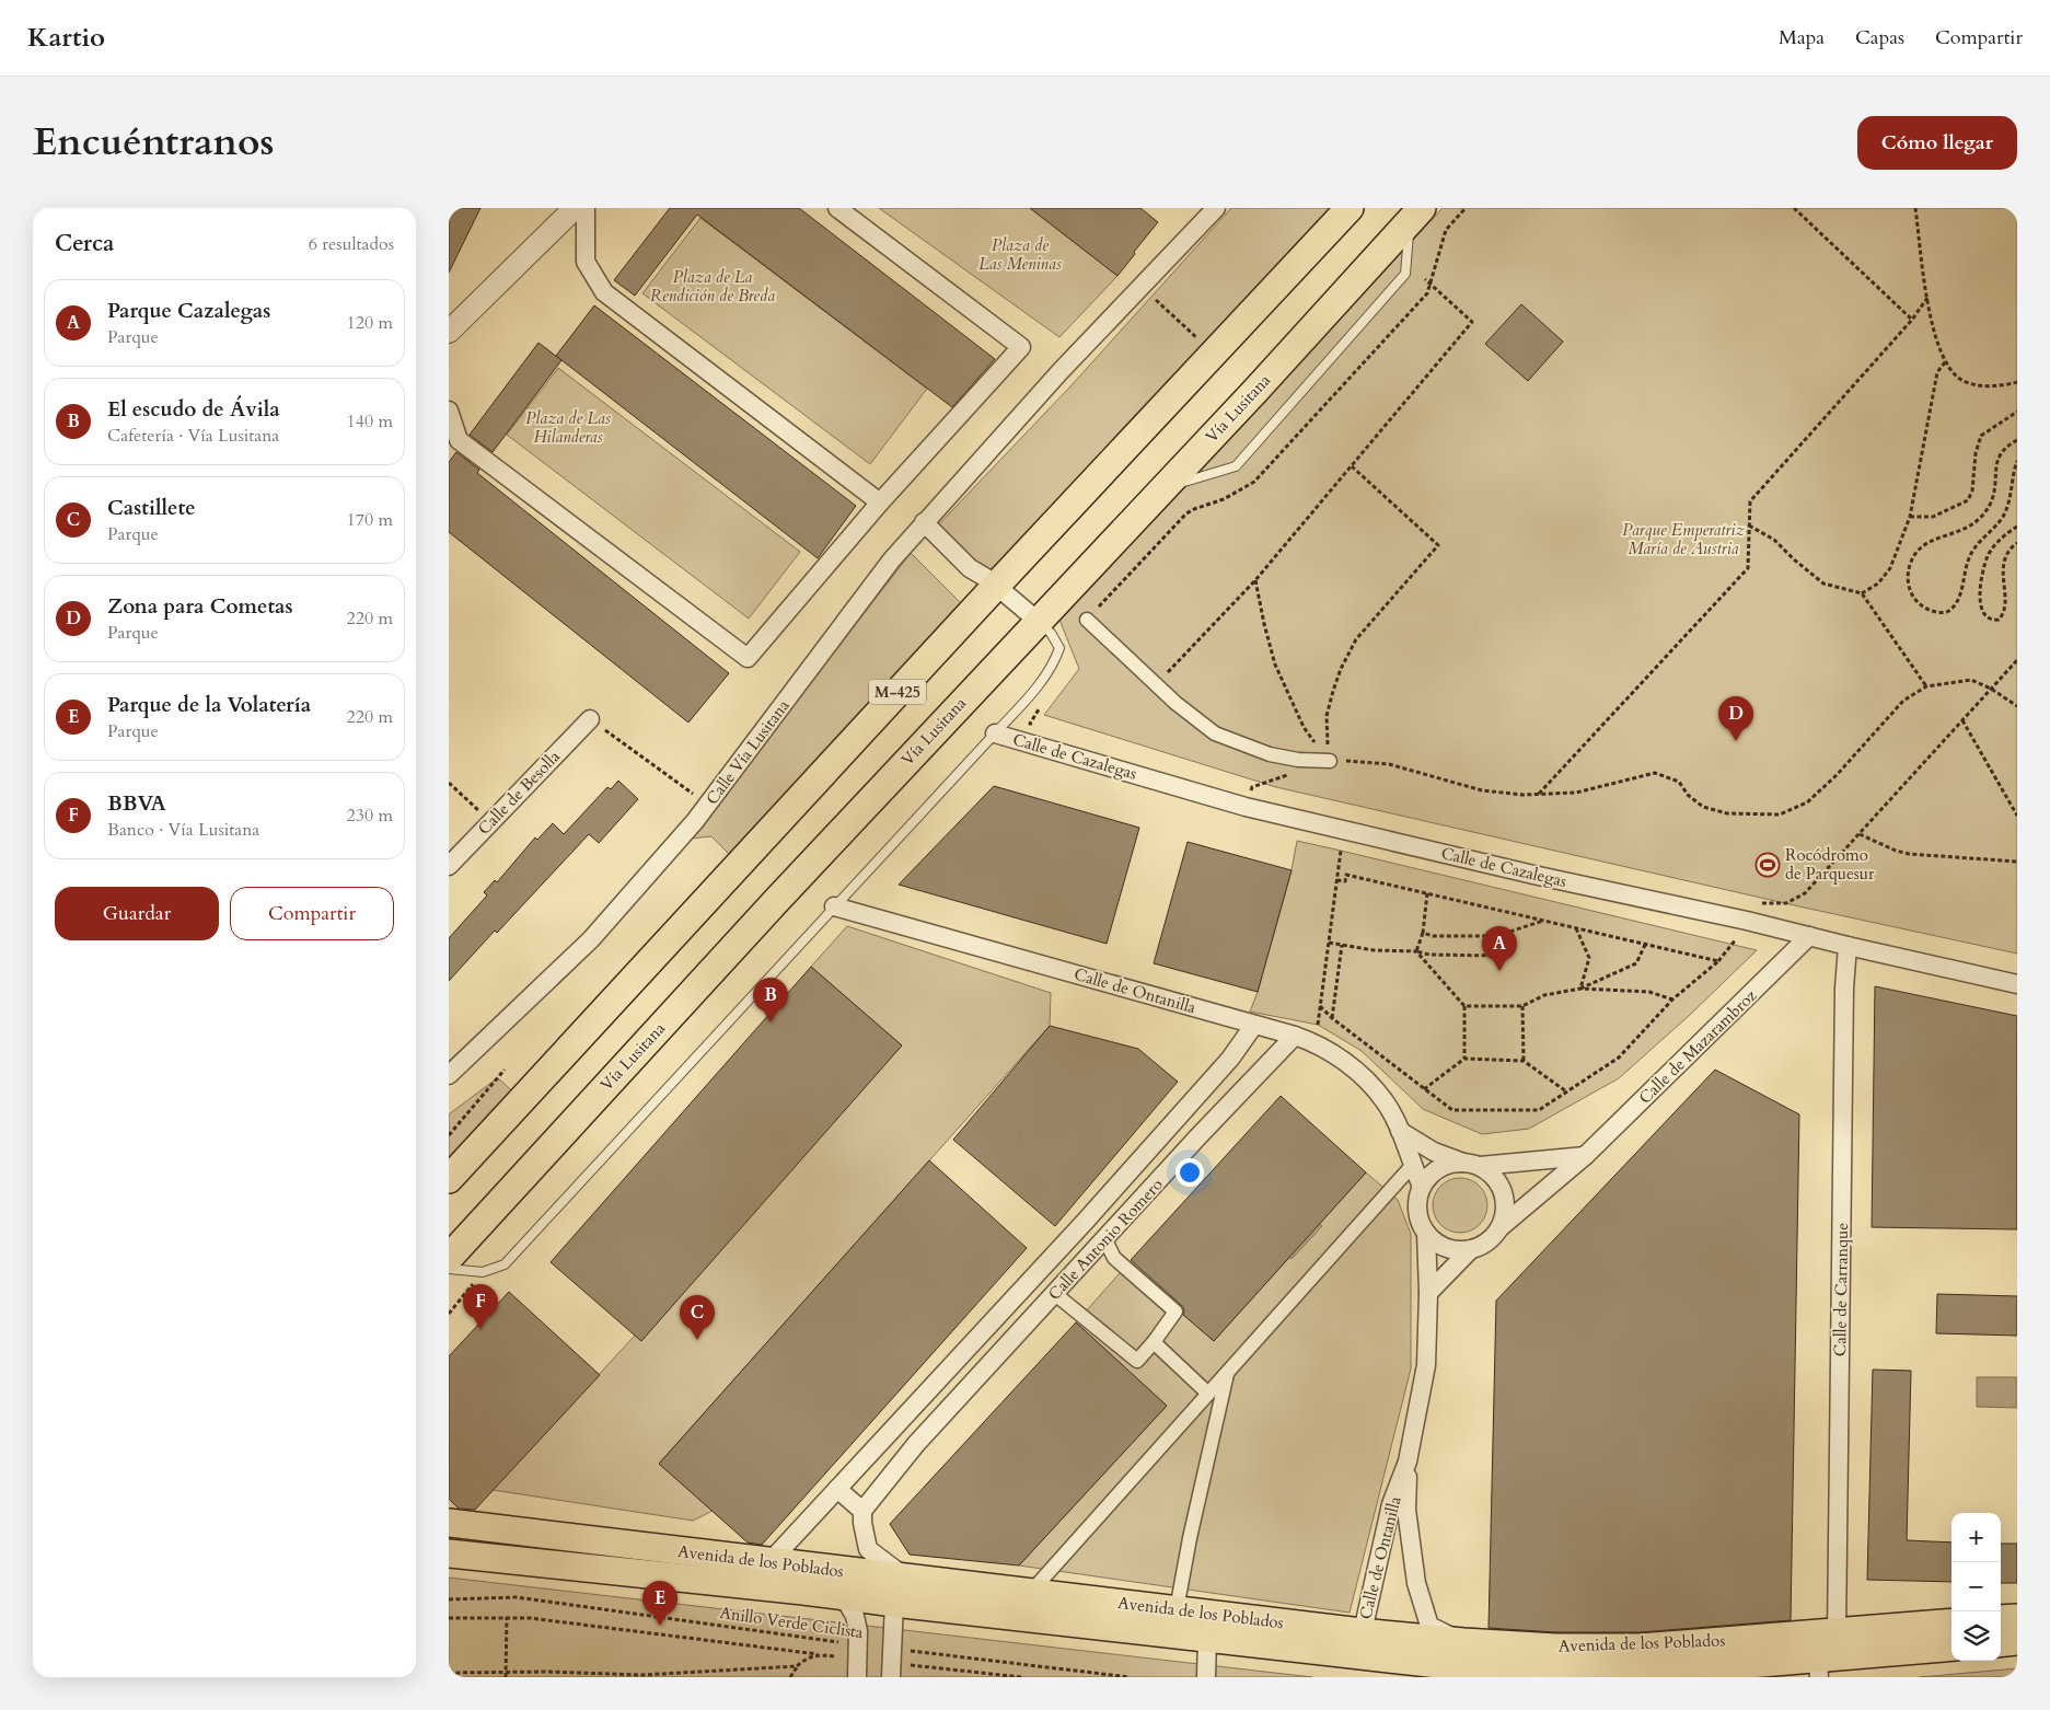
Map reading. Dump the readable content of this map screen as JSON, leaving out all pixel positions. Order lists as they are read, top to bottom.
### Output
{
  "streets": {
    "main road": ["Vía Lusitana", "M-425", "Avenida de los Poblados"],
    "street": [
      "Calle Vía Lusitana",
      "Calle de Cazalegas",
      "Calle de Besolla",
      "Calle de Ontanilla",
      "Calle de Mazarambroz",
      "Calle Antonio Romero",
      "Calle de Carranque"
    ],
    "path": ["Anillo Verde Ciclista"]
  },
  "crossings": [
    ["Calle de Cazalegas", "Calle de Mazarambroz"],
    ["Calle de Cazalegas", "Calle de Carranque"],
    ["Calle de Ontanilla", "Calle de Mazarambroz"],
    ["Calle de Ontanilla", "Calle Antonio Romero"],
    ["Calle de Ontanilla", "Avenida de los Poblados"],
    ["Calle Antonio Romero", "Avenida de los Poblados"],
    ["Calle de Carranque", "Avenida de los Poblados"]
  ],
  "parks": [
    "Plaza de Las Meninas",
    "Plaza de La Rendición de Breda",
    "Plaza de Las Hilanderas",
    "Parque Emperatriz María de Austria"
  ],
  "places": {
    "sports": ["Rocódromo de Parquesur"]
  },
  "page": {
    "header": "Kartio",
    "nav": ["Mapa", "Capas", "Compartir"],
    "title": "Encuéntranos",
    "buttons": [
      "Cómo llegar",
      ["Guardar", "Compartir"]
    ],
    "heading": ["Cerca", "6 resultados"],
    "list": [
      {
        "mark": "A",
        "name": "Parque Cazalegas",
        "note": "Parque",
        "value": "120 m"
      },
      {
        "mark": "B",
        "name": "El escudo de Ávila",
        "note": "Cafetería · Vía Lusitana",
        "value": "140 m"
      },
      {
        "mark": "C",
        "name": "Castillete",
        "note": "Parque",
        "value": "170 m"
      },
      {
        "mark": "D",
        "name": "Zona para Cometas",
        "note": "Parque",
        "value": "220 m"
      },
      {
        "mark": "E",
        "name": "Parque de la Volatería",
        "note": "Parque",
        "value": "220 m"
      },
      {
        "mark": "F",
        "name": "BBVA",
        "note": "Banco · Vía Lusitana",
        "value": "230 m"
      }
    ],
    "pins": [
      "D",
      "A",
      "B",
      "F",
      "C",
      "E"
    ],
    "map_buttons": ["+", "−"]
  }
}
